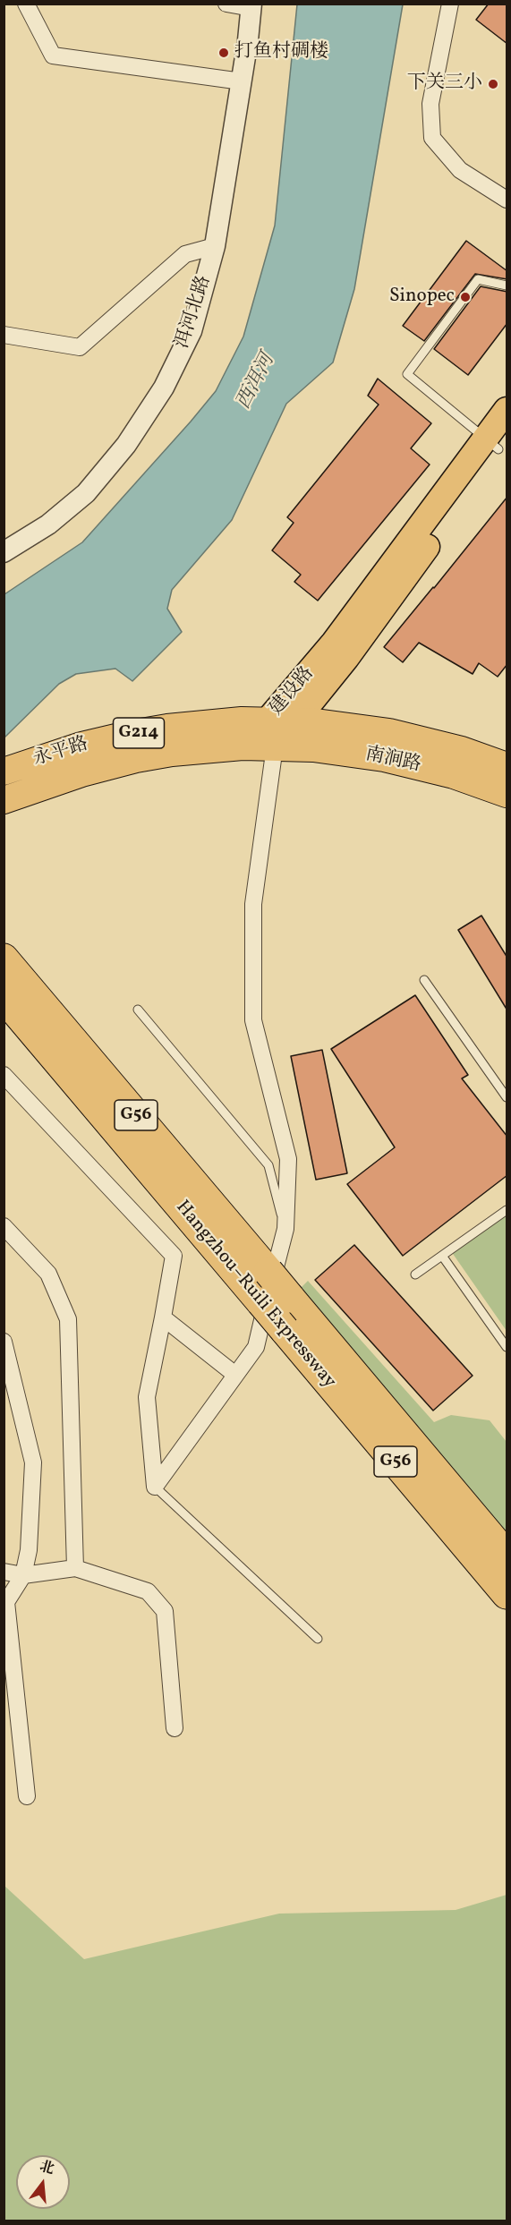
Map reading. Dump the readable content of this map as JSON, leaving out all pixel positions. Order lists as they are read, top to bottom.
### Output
{
  "streets": {
    "highway": [
      "G214",
      "永平路",
      "南涧路",
      "G56",
      "Hangzhou–Ruili Expressway"
    ],
    "main road": ["建设路"],
    "street": ["洱河北路"]
  },
  "crossings": [
    ["建设路", "永平路"],
    ["建设路", "南涧路"],
    ["永平路", "南涧路"]
  ],
  "water": ["西洱河"],
  "places": ["打鱼村碉楼", "下关三小", "Sinopec"],
  "north": "top"
}
